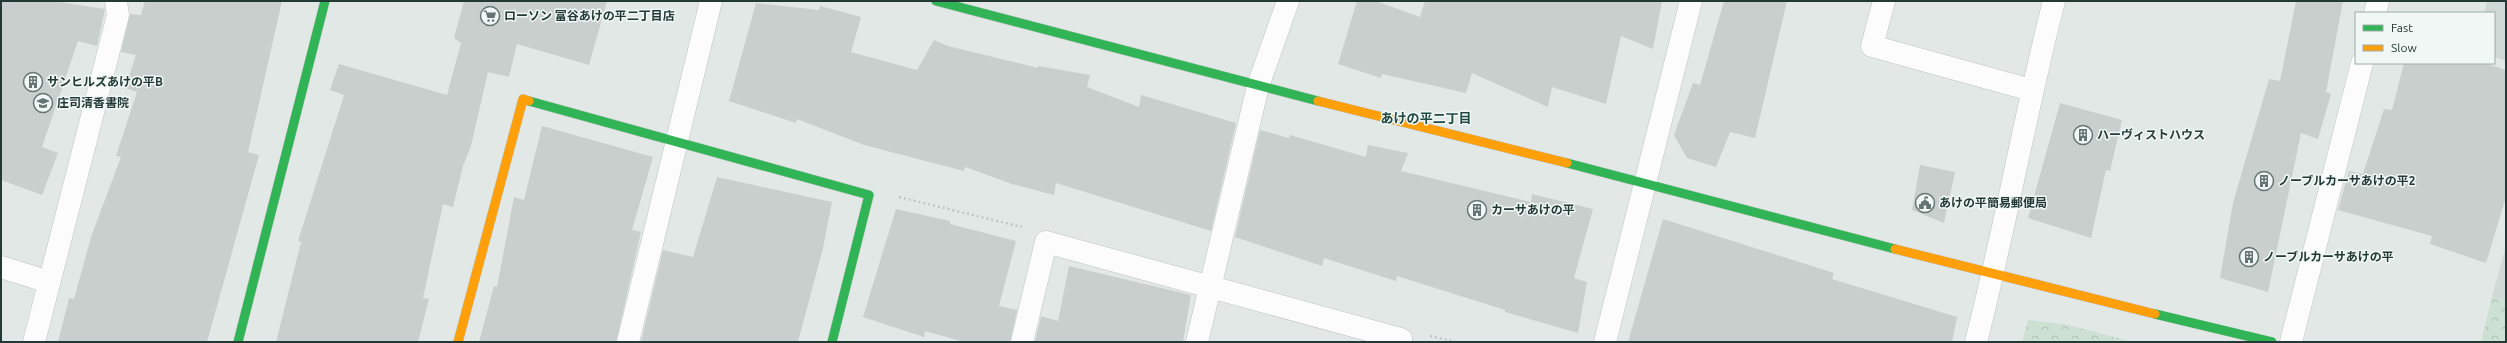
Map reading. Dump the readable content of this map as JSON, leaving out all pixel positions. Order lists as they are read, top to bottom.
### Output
{
  "districts": ["あけの平二丁目"],
  "places": {
    "supermarket": ["ローソン 富谷あけの平二丁目店"],
    "building": [
      "サンヒルズあけの平B",
      "ハーヴィストハウス",
      "ノーブルカーサあけの平2",
      "カーサあけの平",
      "ノーブルカーサあけの平"
    ],
    "school or university": ["庄司清香書院"],
    "public building": ["あけの平簡易郵便局"]
  },
  "legend": ["Fast", "Slow"]
}
